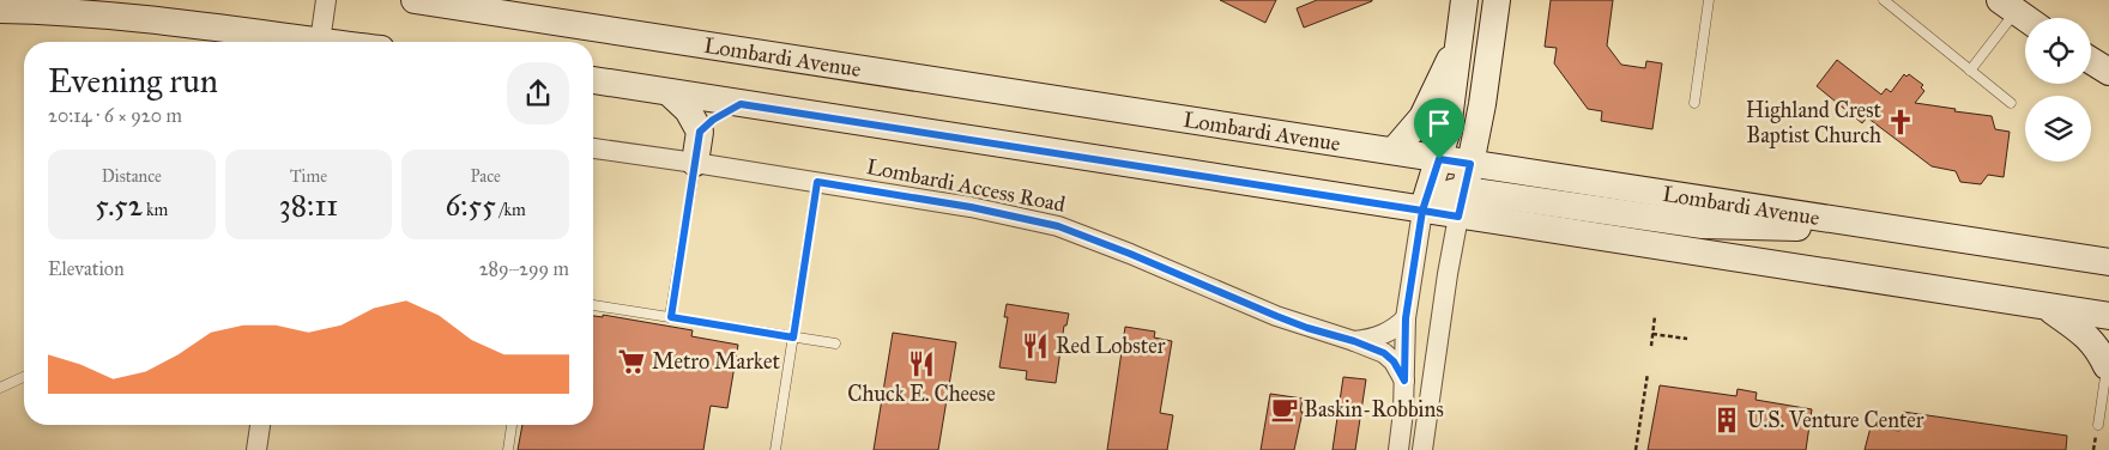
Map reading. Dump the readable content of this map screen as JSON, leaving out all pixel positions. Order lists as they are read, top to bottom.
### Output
{
  "streets": {
    "main road": ["Lombardi Avenue"],
    "street": ["Lombardi Access Road"]
  },
  "places": {
    "church": ["Highland Crest Baptist Church"],
    "restaurant": ["Red Lobster", "Chuck E. Cheese"],
    "supermarket": ["Metro Market"],
    "cafe": ["Baskin-Robbins"],
    "building": ["U.S. Venture Center"]
  },
  "page": {
    "heading": ["Evening run", "20:14 · 6 × 920 m"],
    "stats": [
      ["Distance", "5.52 km"],
      ["Time", "38:11"],
      ["Pace", "6:55 /km"]
    ],
    "chart": ["Elevation", "289–299 m"]
  }
}
